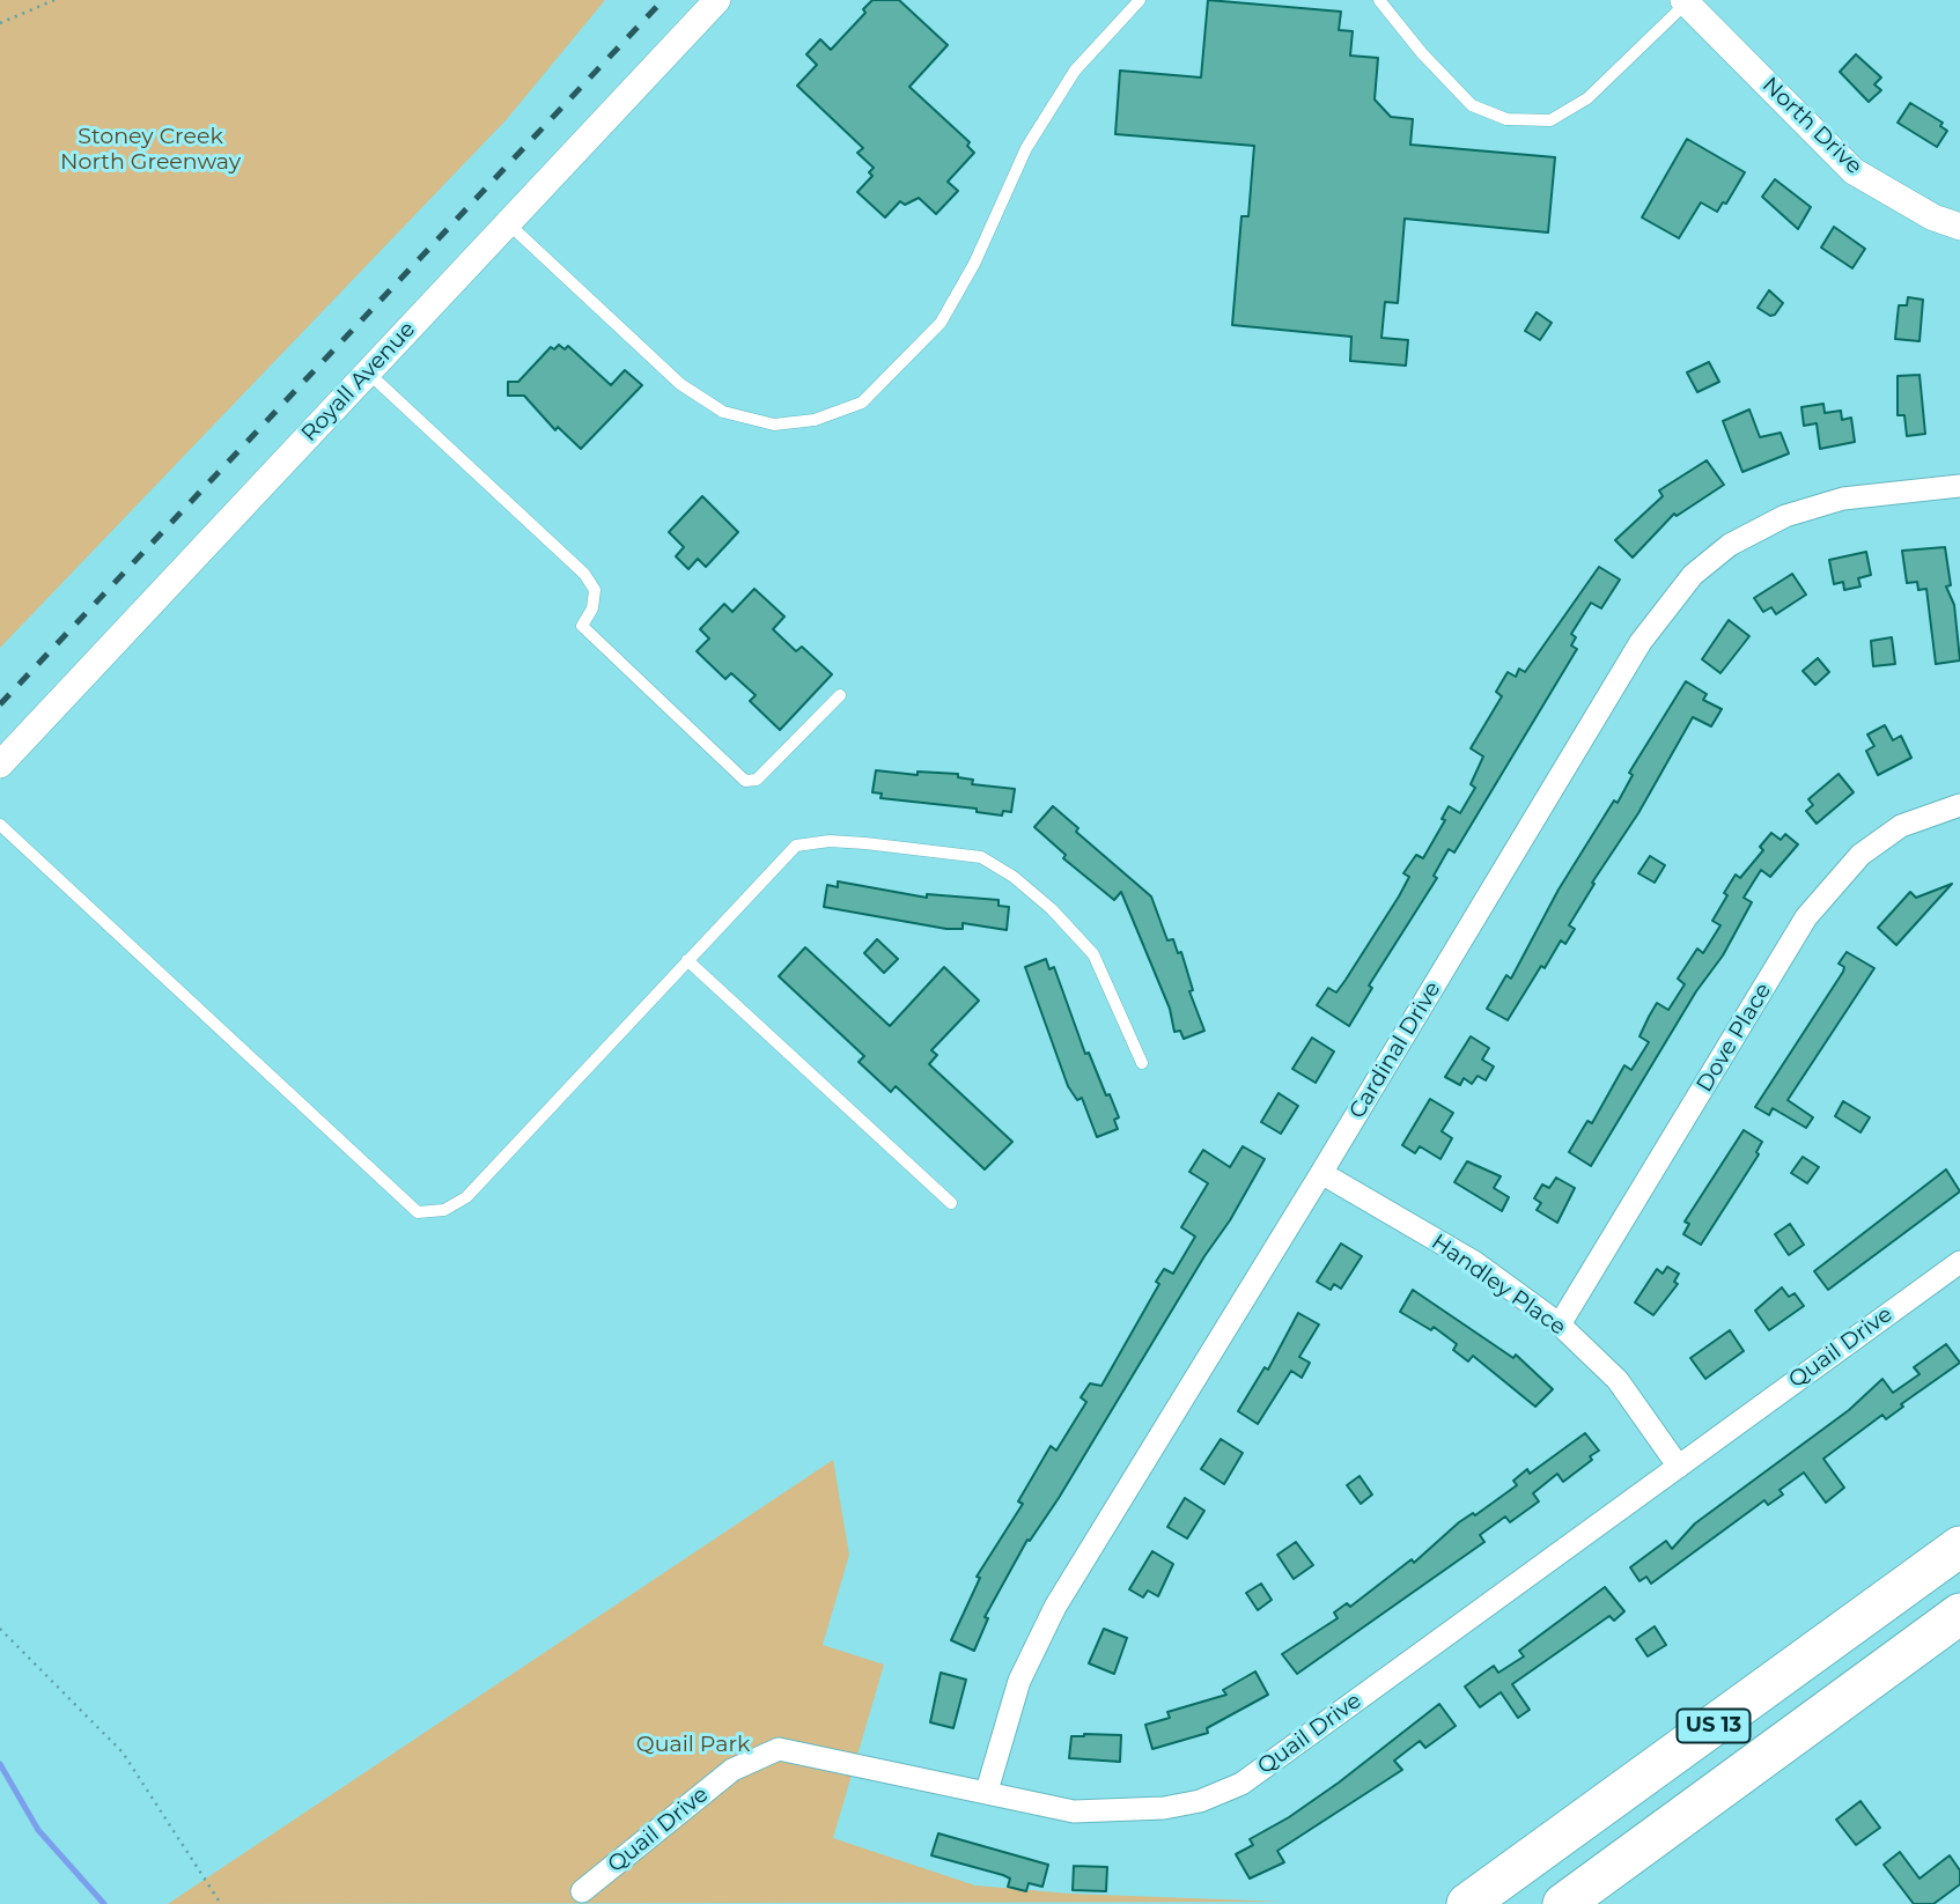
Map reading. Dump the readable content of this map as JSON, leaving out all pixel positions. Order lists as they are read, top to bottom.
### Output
{
  "streets": {
    "highway": ["US 13"],
    "street": [
      "North Drive",
      "Royall Avenue",
      "Dove Place",
      "Cardinal Drive",
      "Handley Place",
      "Quail Drive"
    ]
  },
  "crossings": [
    ["Dove Place", "Handley Place"],
    ["Cardinal Drive", "Handley Place"],
    ["Cardinal Drive", "Quail Drive"],
    ["Handley Place", "Quail Drive"]
  ],
  "parks": ["Stoney Creek North Greenway", "Quail Park"]
}
